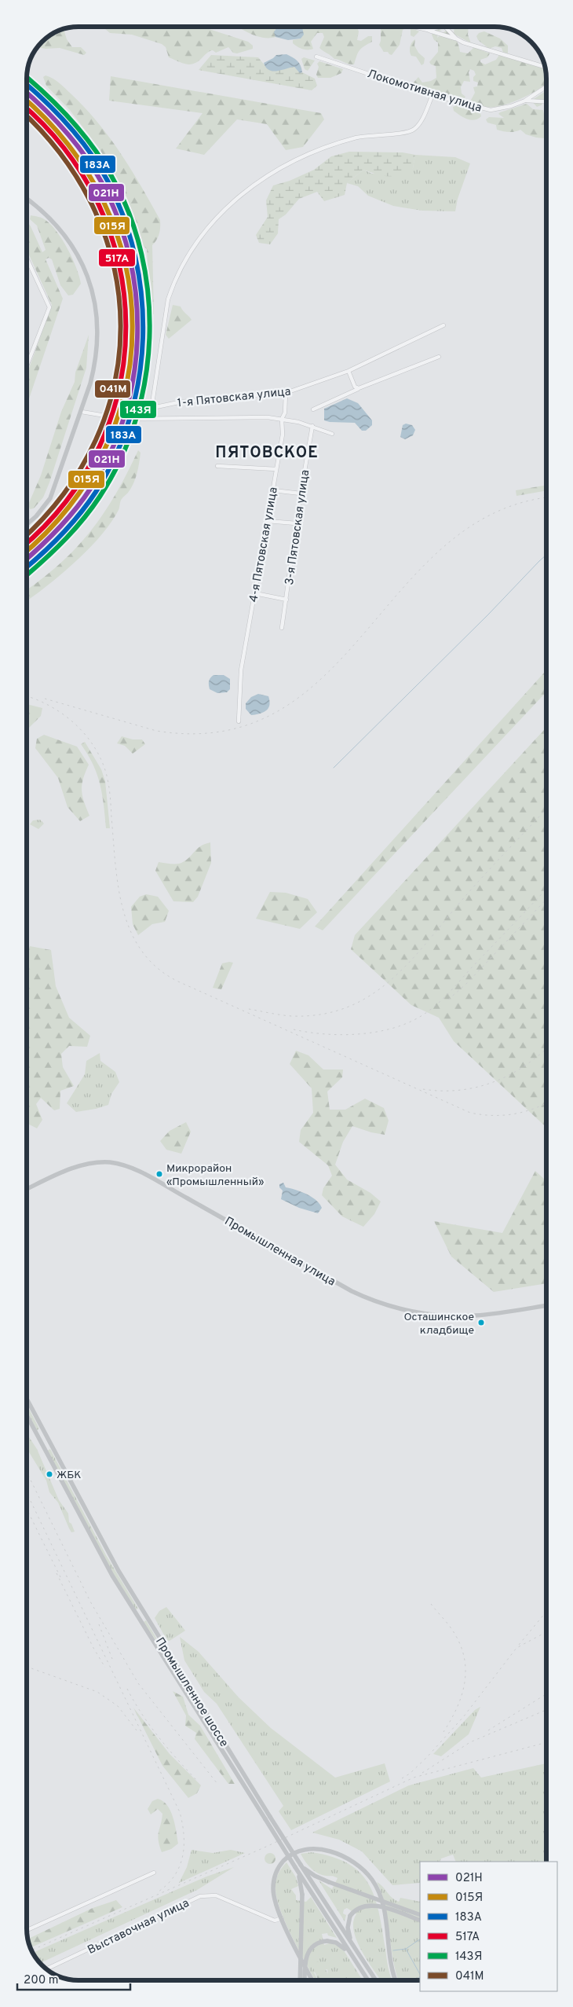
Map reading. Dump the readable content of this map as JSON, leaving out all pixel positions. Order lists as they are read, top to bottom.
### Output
{
  "streets": {
    "main road": ["Промышленная улица", "Промышленное шоссе"],
    "street": [
      "Локомотивная улица",
      "1-я Пятовская улица",
      "3-я Пятовская улица",
      "4-я Пятовская улица",
      "Выставочная улица"
    ]
  },
  "crossings": [
    ["1-я Пятовская улица", "4-я Пятовская улица"]
  ],
  "districts": ["ПЯТОВСКОЕ"],
  "places": ["Микрорайон «Промышленный»", "Осташинское кладбище", "ЖБК"],
  "lines": [
    "transit line 143Я",
    "transit line 183А",
    "transit line 021Н",
    "transit line 015Я",
    "transit line 517А",
    "transit line 041М"
  ],
  "legend": [
    "021Н",
    "015Я",
    "183А",
    "517А",
    "143Я",
    "041М"
  ],
  "scale_bar": "200 m"
}
